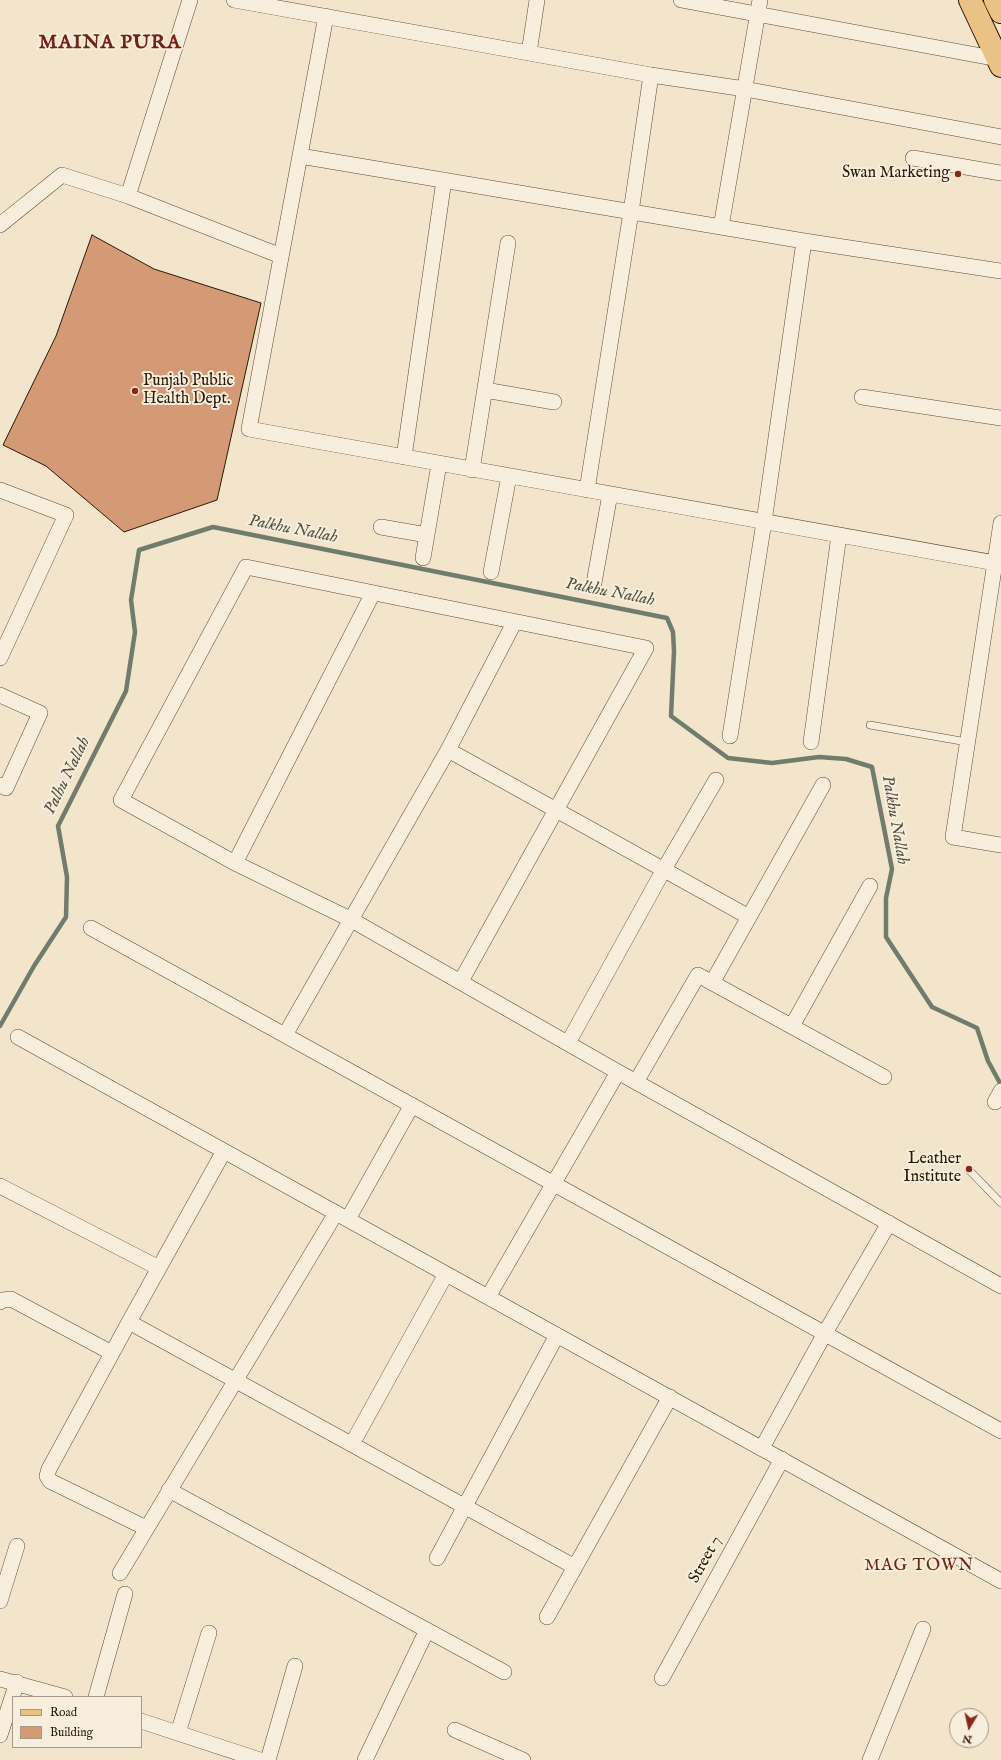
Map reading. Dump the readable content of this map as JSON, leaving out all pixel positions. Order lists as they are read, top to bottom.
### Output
{
  "streets": {
    "street": ["Street 7"]
  },
  "districts": ["MAINA PURA", "MAG TOWN"],
  "water": ["Palkhu Nallah", "Palhu Nallah"],
  "places": ["Swan Marketing", "Punjab Public Health Dept.", "Leather Institute"],
  "legend": ["Road", "Building"],
  "north": "bottom"
}
